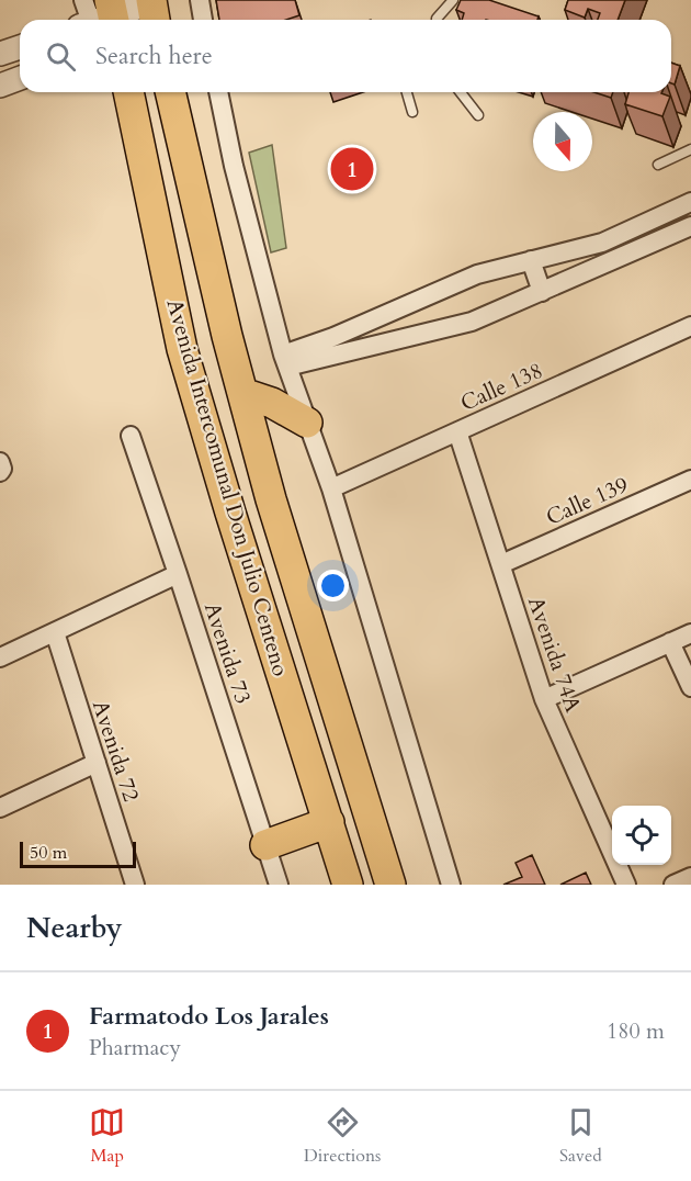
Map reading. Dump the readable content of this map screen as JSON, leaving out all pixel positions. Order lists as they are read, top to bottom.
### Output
{
  "streets": {
    "main road": ["Avenida Intercomunal Don Julio Centeno"],
    "street": [
      "Calle 138",
      "Calle 139",
      "Avenida 73",
      "Avenida 74A",
      "Avenida 72"
    ]
  },
  "crossings": [
    ["Calle 138", "Avenida 74A"],
    ["Calle 139", "Avenida 74A"]
  ],
  "scale_bar": "50 m",
  "north": "bottom",
  "page": {
    "search": "Search here",
    "pins": "1",
    "scale": "50 m",
    "heading": "Nearby",
    "list": [
      {
        "mark": "1",
        "name": "Farmatodo Los Jarales",
        "note": "Pharmacy",
        "value": "180 m"
      }
    ],
    "nav": ["Map", "Directions", "Saved"]
  }
}
